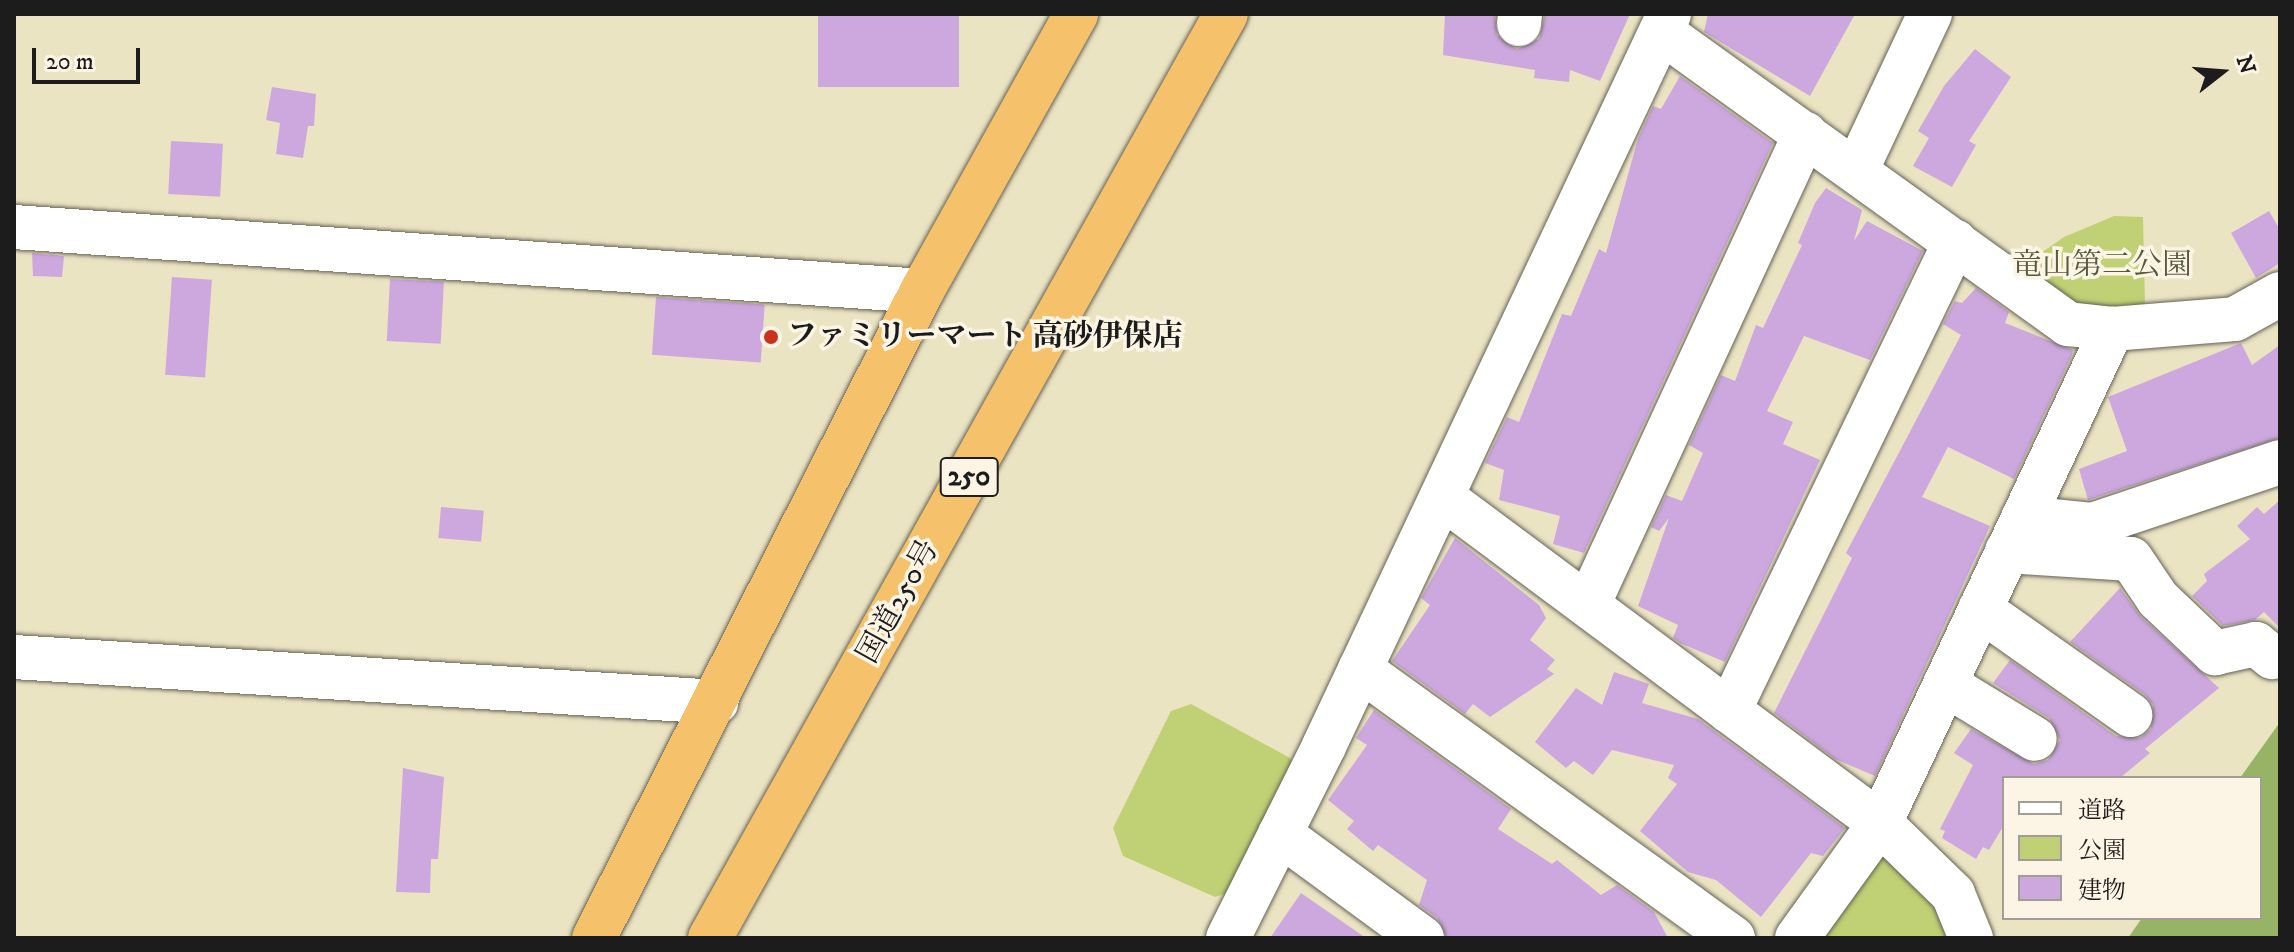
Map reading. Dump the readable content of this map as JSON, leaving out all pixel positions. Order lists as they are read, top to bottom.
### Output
{
  "streets": {
    "highway": ["250", "国道250号"]
  },
  "parks": ["竜山第二公園"],
  "places": ["ファミリーマート 高砂伊保店"],
  "legend": ["道路", "公園", "建物"],
  "scale_bar": "20 m",
  "north": "right"
}
